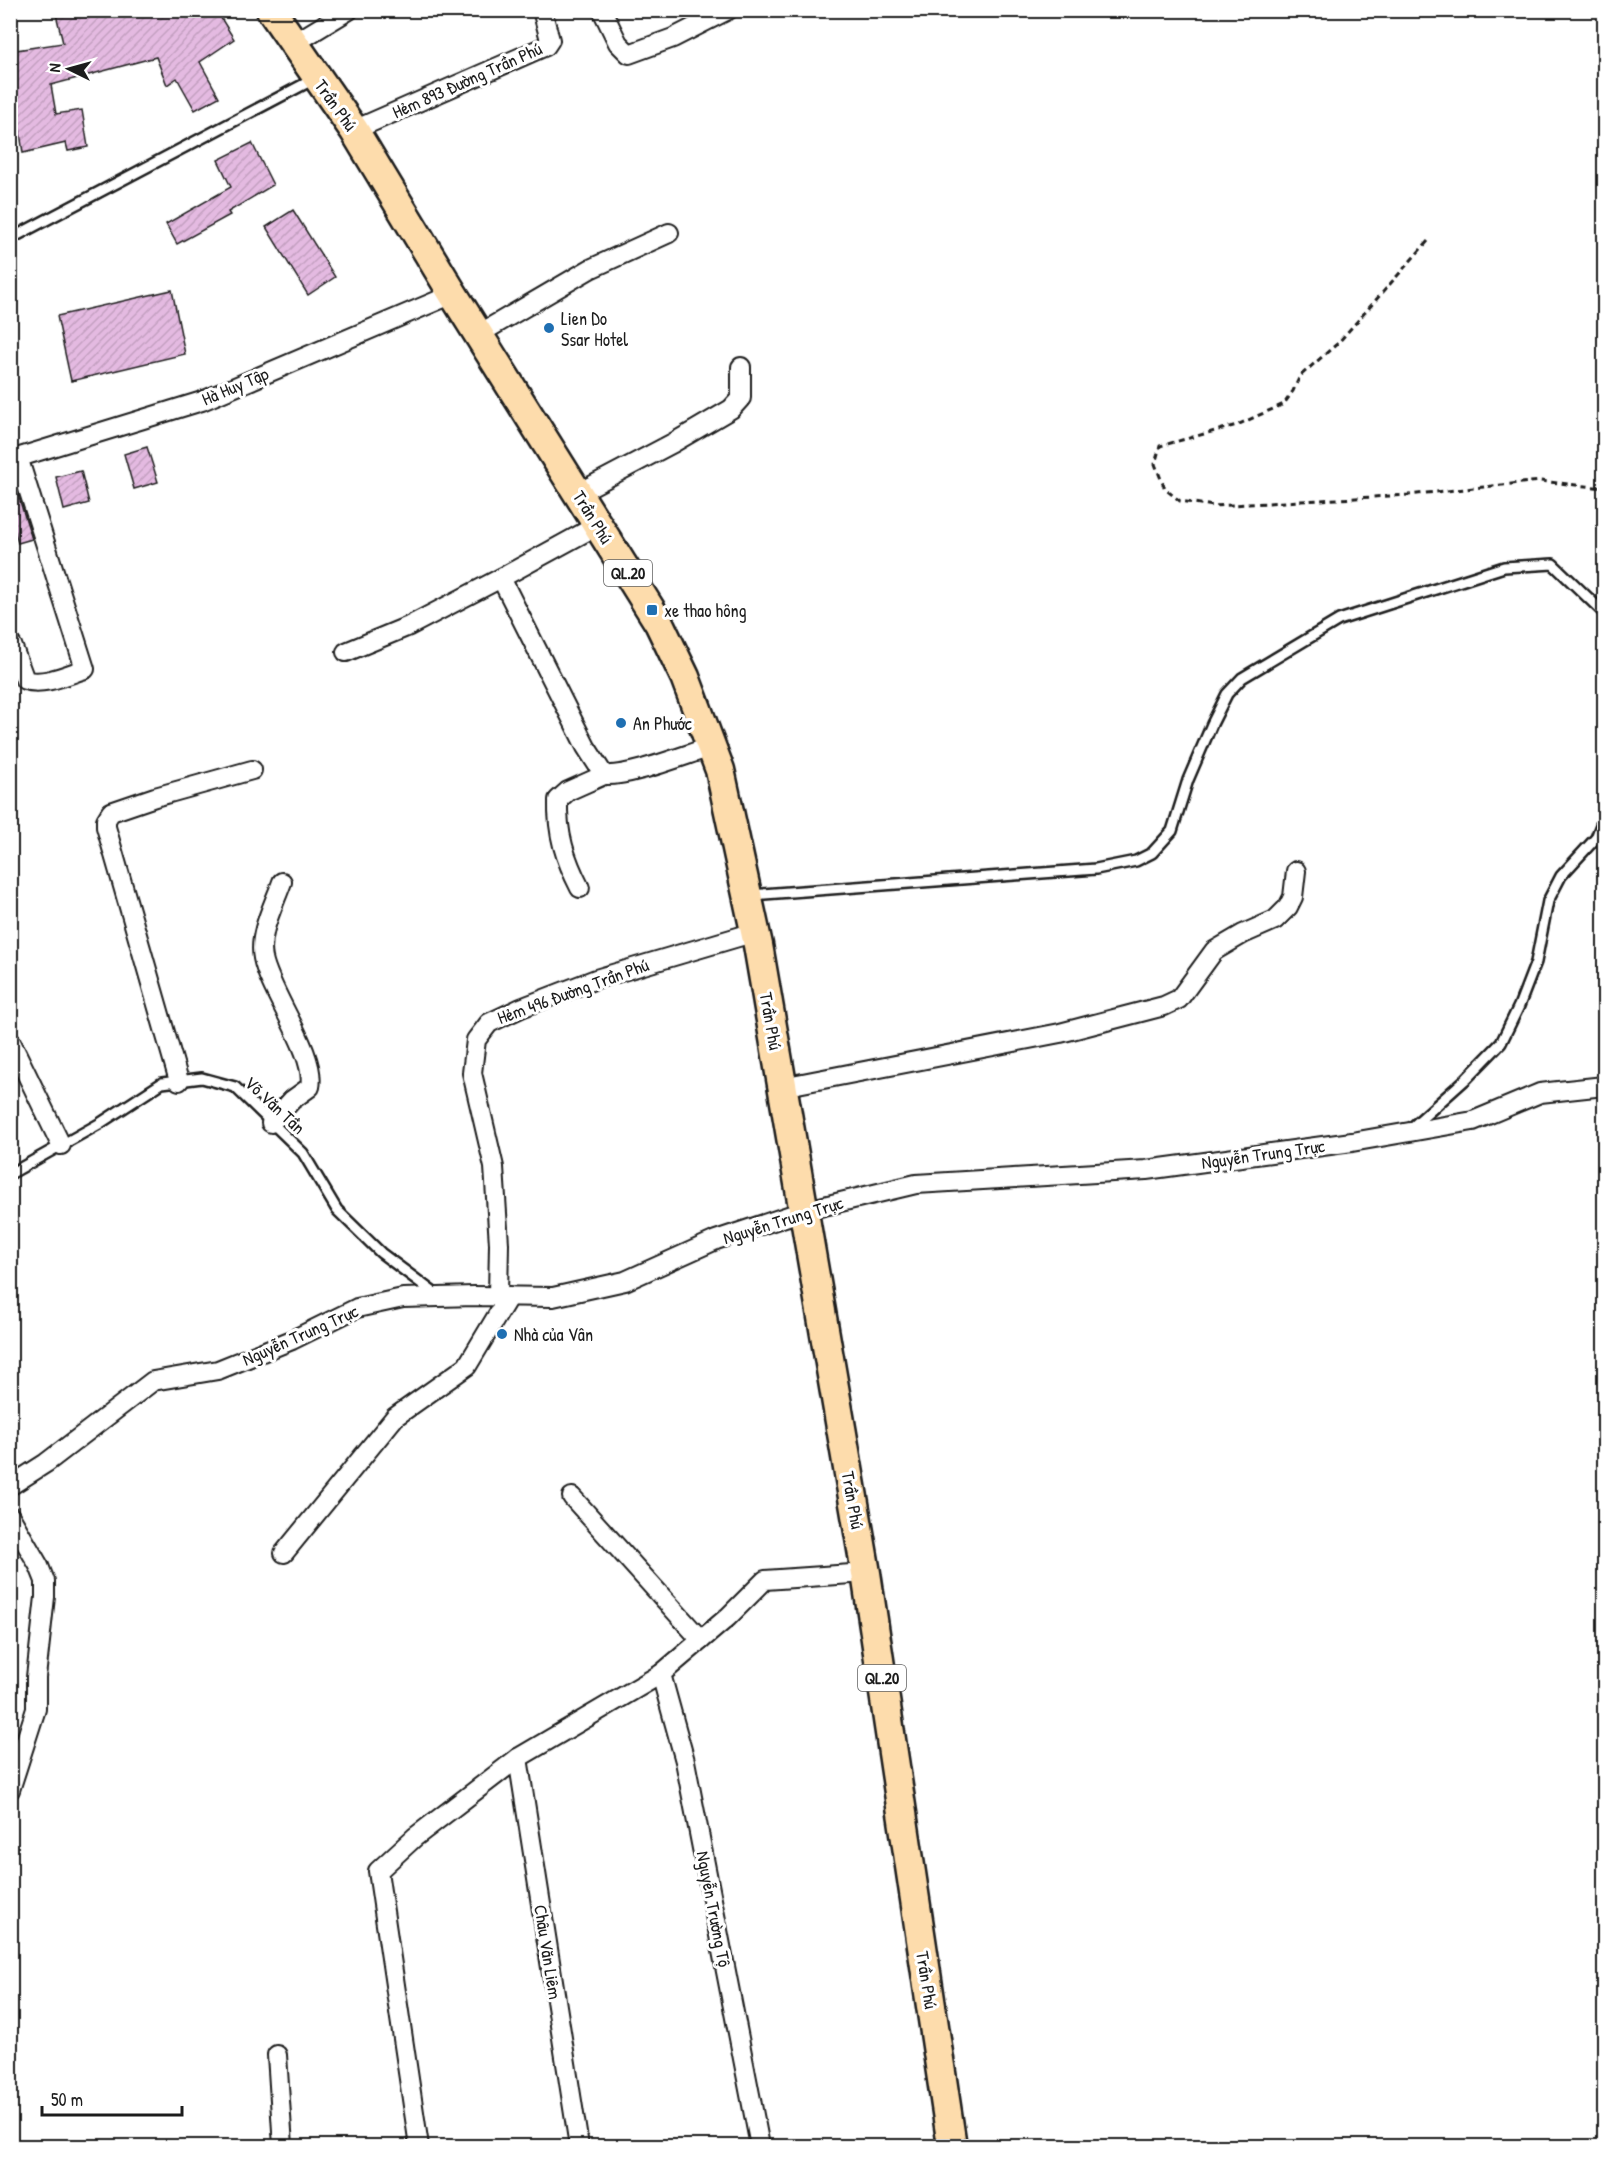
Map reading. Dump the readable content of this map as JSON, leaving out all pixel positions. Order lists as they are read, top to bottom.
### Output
{
  "streets": {
    "highway": ["Trần Phú", "QL.20"],
    "street": [
      "Hẻm 893 Đường Trần Phú",
      "Hà Huy Tập",
      "Hẻm 496 Đường Trần Phú",
      "Nguyễn Trung Trực",
      "Nguyễn Trường Tộ",
      "Châu Văn Liêm"
    ],
    "lane": ["Võ Văn Tần"]
  },
  "crossings": [
    ["Hẻm 893 Đường Trần Phú", "Trần Phú"],
    ["Trần Phú", "Hà Huy Tập"],
    ["Trần Phú", "Hẻm 496 Đường Trần Phú"],
    ["Trần Phú", "Nguyễn Trung Trực"],
    ["Hẻm 496 Đường Trần Phú", "Nguyễn Trung Trực"],
    ["Võ Văn Tần", "Nguyễn Trung Trực"]
  ],
  "places": {
    "other": ["Lien Do Ssar Hotel", "An Phước", "Nhà của Vân"],
    "transit": ["xe thao hông"]
  },
  "scale_bar": "50 m",
  "north": "left"
}
